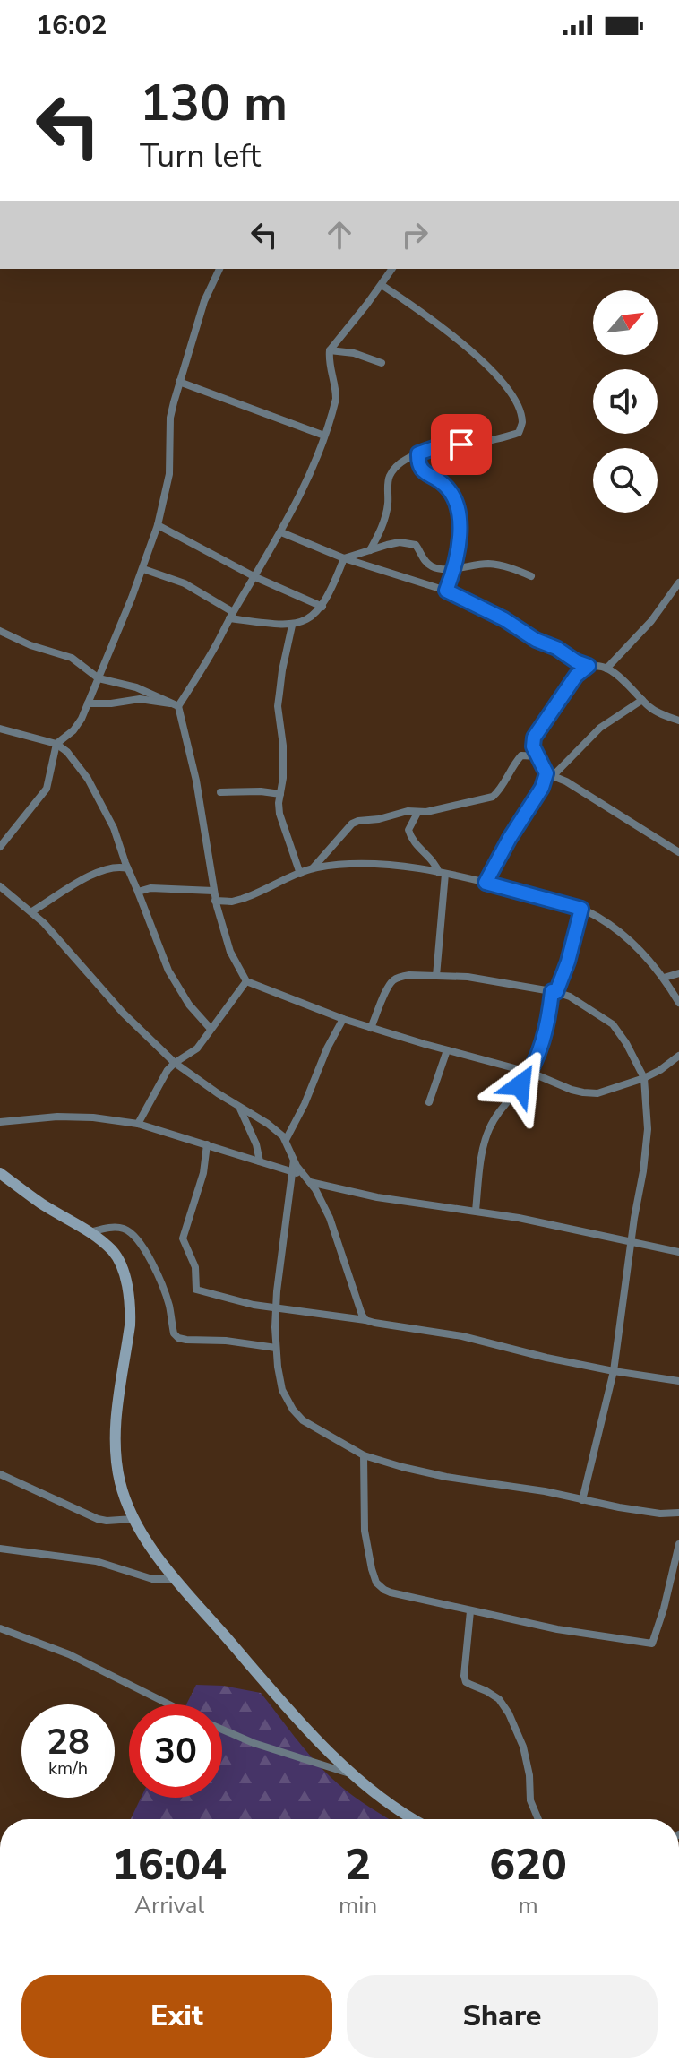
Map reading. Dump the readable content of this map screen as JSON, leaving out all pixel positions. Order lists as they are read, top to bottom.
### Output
{
  "north": "top right",
  "page": {
    "status": "16:02",
    "turn": ["130 m", "Turn left"],
    "speed": "28 km/h",
    "limit": "30",
    "eta": [
      "16:04",
      "Arrival",
      "2",
      "min",
      "620",
      "m"
    ],
    "buttons": ["Exit", "Share"]
  }
}
